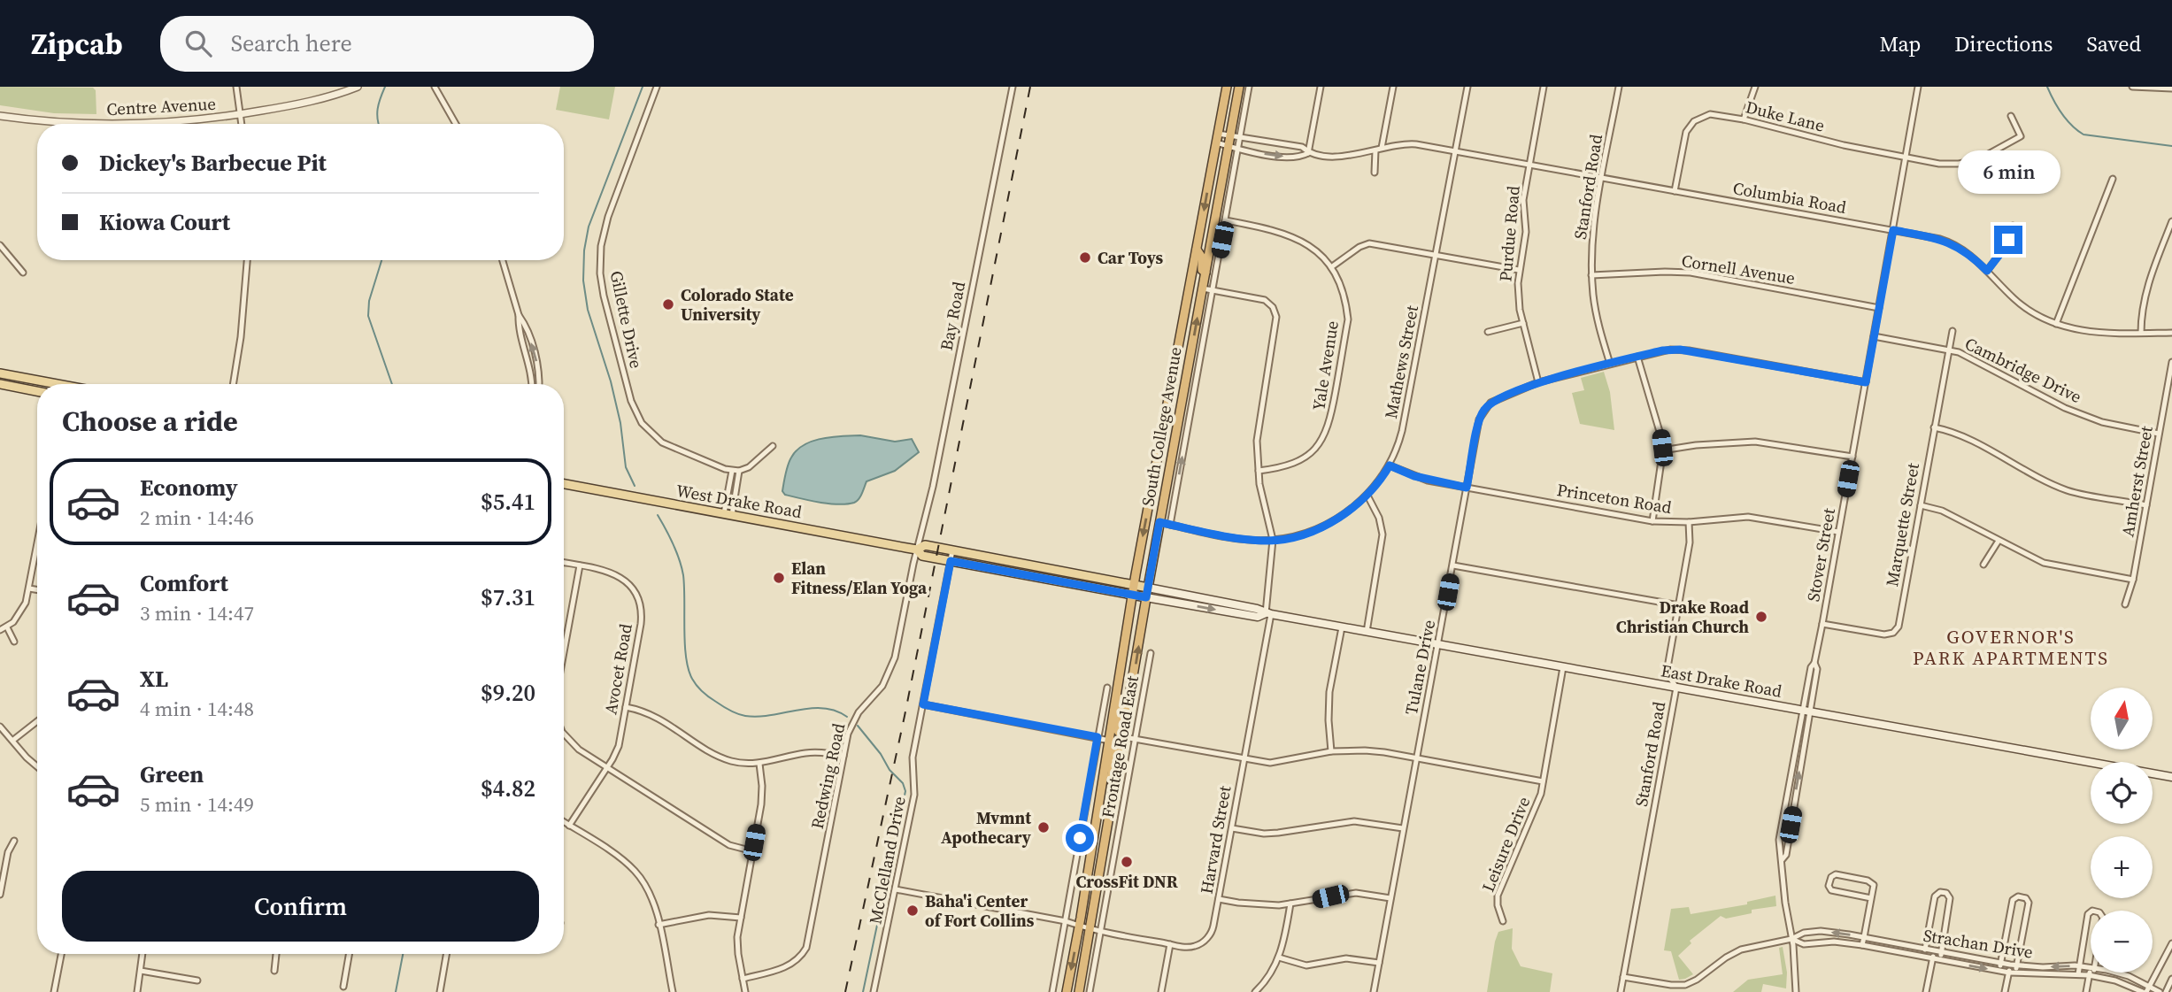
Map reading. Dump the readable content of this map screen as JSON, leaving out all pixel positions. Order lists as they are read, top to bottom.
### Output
{
  "streets": {
    "highway": ["South College Avenue"],
    "main road": ["West Drake Road", "East Drake Road"],
    "street": [
      "Centre Avenue",
      "Duke Lane",
      "Stanford Road",
      "Columbia Road",
      "Purdue Road",
      "Cornell Avenue",
      "Bay Road",
      "Gillette Drive",
      "Mathews Street",
      "Yale Avenue",
      "Cambridge Drive",
      "Amherst Street",
      "Princeton Road",
      "Marquette Street",
      "Stover Street",
      "Tulane Drive",
      "Avocet Road",
      "Frontage Road East",
      "Redwing Road",
      "Harvard Street",
      "Leisure Drive",
      "McClelland Drive",
      "Strachan Drive"
    ]
  },
  "crossings": [
    ["Duke Lane", "Columbia Road"],
    ["Duke Lane", "Stover Street"],
    ["Stanford Road", "Columbia Road"],
    ["Stanford Road", "Cornell Avenue"],
    ["Stanford Road", "Princeton Road"],
    ["Stanford Road", "Tulane Drive"],
    ["Stanford Road", "East Drake Road"],
    ["Stanford Road", "Strachan Drive"],
    ["Columbia Road", "Purdue Road"],
    ["Columbia Road", "Mathews Street"],
    ["Columbia Road", "South College Avenue"],
    ["Columbia Road", "Stover Street"],
    ["Purdue Road", "Tulane Drive"],
    ["Cornell Avenue", "Stover Street"],
    ["Bay Road", "West Drake Road"],
    ["Bay Road", "Redwing Road"],
    ["Mathews Street", "Princeton Road"],
    ["Yale Avenue", "Harvard Street"],
    ["Cambridge Drive", "Amherst Street"],
    ["Cambridge Drive", "Marquette Street"],
    ["Cambridge Drive", "Stover Street"],
    ["South College Avenue", "West Drake Road"],
    ["South College Avenue", "East Drake Road"],
    ["South College Avenue", "Harvard Street"],
    ["Princeton Road", "Stover Street"],
    ["Princeton Road", "Tulane Drive"],
    ["West Drake Road", "East Drake Road"],
    ["West Drake Road", "Redwing Road"],
    ["West Drake Road", "McClelland Drive"],
    ["Marquette Street", "Stover Street"],
    ["Stover Street", "Tulane Drive"],
    ["Stover Street", "East Drake Road"],
    ["Stover Street", "Strachan Drive"],
    ["Tulane Drive", "East Drake Road"],
    ["East Drake Road", "Harvard Street"],
    ["East Drake Road", "Leisure Drive"],
    ["Frontage Road East", "Harvard Street"],
    ["Harvard Street", "McClelland Drive"]
  ],
  "districts": ["GOVERNOR'S PARK APARTMENTS"],
  "places": [
    "Car Toys",
    "Colorado State University",
    "Elan Fitness/Elan Yoga",
    "Drake Road Christian Church",
    "Mvmnt Apothecary",
    "CrossFit DNR",
    "Baha'i Center of Fort Collins"
  ],
  "north": "top",
  "page": {
    "header": "Zipcab",
    "search": "Search here",
    "nav": ["Map", "Directions", "Saved"],
    "banner": ["Dickey's Barbecue Pit", "Kiowa Court"],
    "bubble": "6 min",
    "heading": "Choose a ride",
    "list": [
      {
        "name": "Economy",
        "note": "2 min · 14:46",
        "value": "$5.41"
      },
      {
        "name": "Comfort",
        "note": "3 min · 14:47",
        "value": "$7.31"
      },
      {
        "name": "XL",
        "note": "4 min · 14:48",
        "value": "$9.20"
      },
      {
        "name": "Green",
        "note": "5 min · 14:49",
        "value": "$4.82"
      }
    ],
    "map_buttons": ["+", "−"],
    "buttons": "Confirm"
  }
}
